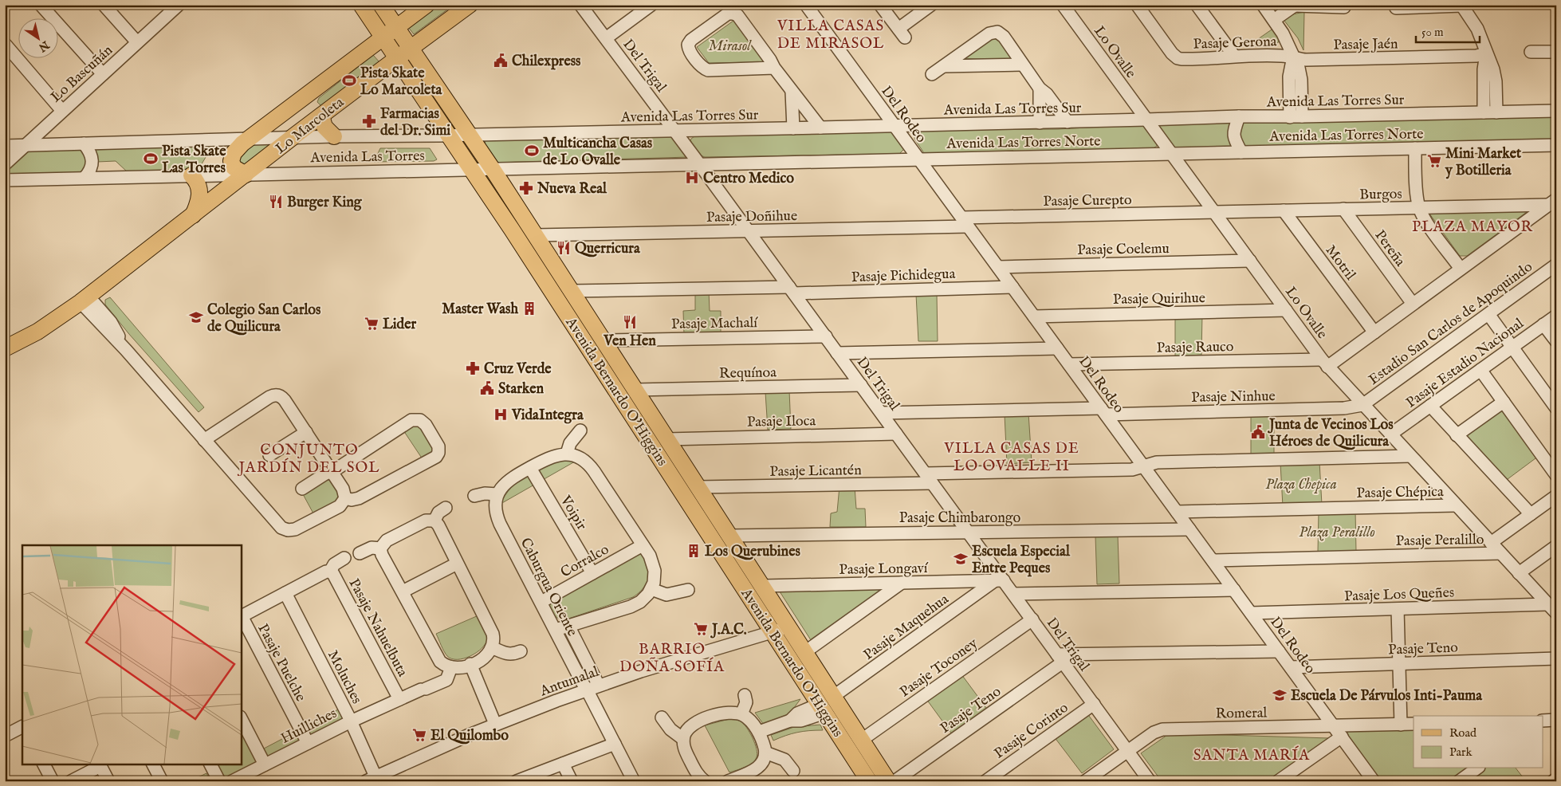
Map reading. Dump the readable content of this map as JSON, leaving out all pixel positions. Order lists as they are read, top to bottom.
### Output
{
  "streets": {
    "main road": ["Lo Marcoleta", "Avenida Bernardo O'Higgins"],
    "street": [
      "Pasaje Gerona",
      "Pasaje Jaén",
      "Lo Ovalle",
      "Del Trigal",
      "Lo Bascuñán",
      "Avenida Las Torres Sur",
      "Del Rodeo",
      "Avenida Las Torres Norte",
      "Avenida Las Torres",
      "Burgos",
      "Pasaje Curepto",
      "Pasaje Doñihue",
      "Pereña",
      "Pasaje Coelemu",
      "Motril",
      "Pasaje Pichidegua",
      "Pasaje Quirihue",
      "Pasaje Machalí",
      "Estadio San Carlos de Apoquindo",
      "Pasaje Rauco",
      "Pasaje Estadio Nacional",
      "Requínoa",
      "Pasaje Ninhue",
      "Pasaje Iloca",
      "Pasaje Licantén",
      "Pasaje Chépica",
      "Voipir",
      "Pasaje Chimbarongo",
      "Pasaje Peralillo",
      "Corralco",
      "Pasaje Longaví",
      "Caburgua Oriente",
      "Pasaje Los Queñes",
      "Pasaje Maquehua",
      "Pasaje Nahuelbuta",
      "Pasaje Teno",
      "Pasaje Puelche",
      "Pasaje Toconey",
      "Moluches",
      "Antumalal",
      "Romeral",
      "Huilliches",
      "Pasaje Corinto"
    ]
  },
  "crossings": [
    ["Pasaje Gerona", "Pasaje Jaén"],
    ["Lo Ovalle", "Avenida Las Torres Sur"],
    ["Lo Ovalle", "Avenida Las Torres Norte"],
    ["Lo Ovalle", "Burgos"],
    ["Lo Ovalle", "Pasaje Curepto"],
    ["Lo Ovalle", "Pasaje Coelemu"],
    ["Lo Ovalle", "Pasaje Quirihue"],
    ["Lo Ovalle", "Estadio San Carlos de Apoquindo"],
    ["Lo Ovalle", "Pasaje Rauco"],
    ["Lo Ovalle", "Pasaje Estadio Nacional"],
    ["Lo Ovalle", "Pasaje Ninhue"],
    ["Lo Ovalle", "Pasaje Licantén"],
    ["Lo Ovalle", "Pasaje Chépica"],
    ["Lo Ovalle", "Pasaje Peralillo"],
    ["Lo Ovalle", "Pasaje Los Queñes"],
    ["Del Trigal", "Avenida Las Torres Sur"],
    ["Del Trigal", "Avenida Las Torres Norte"],
    ["Del Trigal", "Pasaje Doñihue"],
    ["Del Trigal", "Pasaje Pichidegua"],
    ["Del Trigal", "Pasaje Machalí"],
    ["Del Trigal", "Requínoa"],
    ["Del Trigal", "Pasaje Iloca"],
    ["Del Trigal", "Pasaje Licantén"],
    ["Del Trigal", "Pasaje Chimbarongo"],
    ["Del Trigal", "Pasaje Longaví"],
    ["Del Trigal", "Pasaje Maquehua"],
    ["Del Trigal", "Pasaje Teno"],
    ["Del Trigal", "Pasaje Toconey"],
    ["Del Trigal", "Romeral"],
    ["Del Trigal", "Pasaje Corinto"],
    ["Lo Bascuñán", "Avenida Las Torres"],
    ["Avenida Las Torres Sur", "Del Rodeo"],
    ["Avenida Las Torres Sur", "Avenida Las Torres"],
    ["Avenida Las Torres Sur", "Avenida Bernardo O'Higgins"],
    ["Del Rodeo", "Avenida Las Torres Norte"],
    ["Del Rodeo", "Pasaje Curepto"],
    ["Del Rodeo", "Pasaje Doñihue"],
    ["Del Rodeo", "Pasaje Coelemu"],
    ["Del Rodeo", "Pasaje Pichidegua"],
    ["Del Rodeo", "Pasaje Quirihue"],
    ["Del Rodeo", "Pasaje Rauco"],
    ["Del Rodeo", "Pasaje Ninhue"],
    ["Del Rodeo", "Pasaje Licantén"],
    ["Del Rodeo", "Pasaje Chépica"],
    ["Del Rodeo", "Pasaje Chimbarongo"],
    ["Del Rodeo", "Pasaje Peralillo"],
    ["Del Rodeo", "Pasaje Los Queñes"],
    ["Del Rodeo", "Pasaje Teno"],
    ["Del Rodeo", "Romeral"],
    ["Lo Marcoleta", "Avenida Las Torres"],
    ["Lo Marcoleta", "Avenida Bernardo O'Higgins"],
    ["Avenida Las Torres Norte", "Avenida Las Torres"],
    ["Avenida Las Torres Norte", "Avenida Bernardo O'Higgins"],
    ["Avenida Las Torres", "Avenida Bernardo O'Higgins"],
    ["Burgos", "Pasaje Curepto"],
    ["Burgos", "Pereña"],
    ["Burgos", "Motril"],
    ["Pasaje Curepto", "Pasaje Doñihue"],
    ["Pasaje Doñihue", "Avenida Bernardo O'Higgins"],
    ["Pasaje Pichidegua", "Avenida Bernardo O'Higgins"],
    ["Pasaje Machalí", "Avenida Bernardo O'Higgins"],
    ["Estadio San Carlos de Apoquindo", "Pasaje Ninhue"],
    ["Requínoa", "Avenida Bernardo O'Higgins"],
    ["Avenida Bernardo O'Higgins", "Pasaje Iloca"],
    ["Avenida Bernardo O'Higgins", "Pasaje Licantén"],
    ["Avenida Bernardo O'Higgins", "Pasaje Chimbarongo"],
    ["Avenida Bernardo O'Higgins", "Pasaje Longaví"],
    ["Avenida Bernardo O'Higgins", "Pasaje Maquehua"],
    ["Avenida Bernardo O'Higgins", "Pasaje Toconey"],
    ["Avenida Bernardo O'Higgins", "Antumalal"],
    ["Voipir", "Corralco"],
    ["Corralco", "Caburgua Oriente"],
    ["Pasaje Longaví", "Pasaje Maquehua"],
    ["Caburgua Oriente", "Antumalal"],
    ["Pasaje Nahuelbuta", "Huilliches"],
    ["Pasaje Puelche", "Huilliches"],
    ["Moluches", "Antumalal"],
    ["Moluches", "Huilliches"]
  ],
  "districts": [
    "VILLA CASAS DE MIRASOL",
    "PLAZA MAYOR",
    "VILLA CASAS DE LO OVALLE II",
    "CONJUNTO JARDÍN DEL SOL",
    "BARRIO DOÑA SOFÍA",
    "SANTA MARÍA"
  ],
  "parks": ["Mirasol", "Plaza Chepica", "Plaza Peralillo"],
  "places": {
    "public building": ["Chilexpress", "Starken", "Junta de Vecinos Los Héroes de Quilicura"],
    "sports": ["Pista Skate Lo Marcoleta", "Multicancha Casas de Lo Ovalle", "Pista Skate Las Torres"],
    "pharmacy": ["Farmacias del Dr. Simi", "Nueva Real", "Cruz Verde"],
    "supermarket": [
      "Mini Market y Botilleria",
      "Lider",
      "J.A.C.",
      "El Quilombo"
    ],
    "hospital": ["Centro Medico", "VidaIntegra"],
    "restaurant": ["Burger King", "Querricura", "Ven Hen"],
    "building": ["Master Wash", "Los Querubines"],
    "school or university": ["Colegio San Carlos de Quilicura", "Escuela Especial Entre Peques", "Escuela De Párvulos Inti-Pauma"]
  },
  "legend": ["Road", "Park"],
  "scale_bar": "50 m",
  "north": "bottom right"
}
